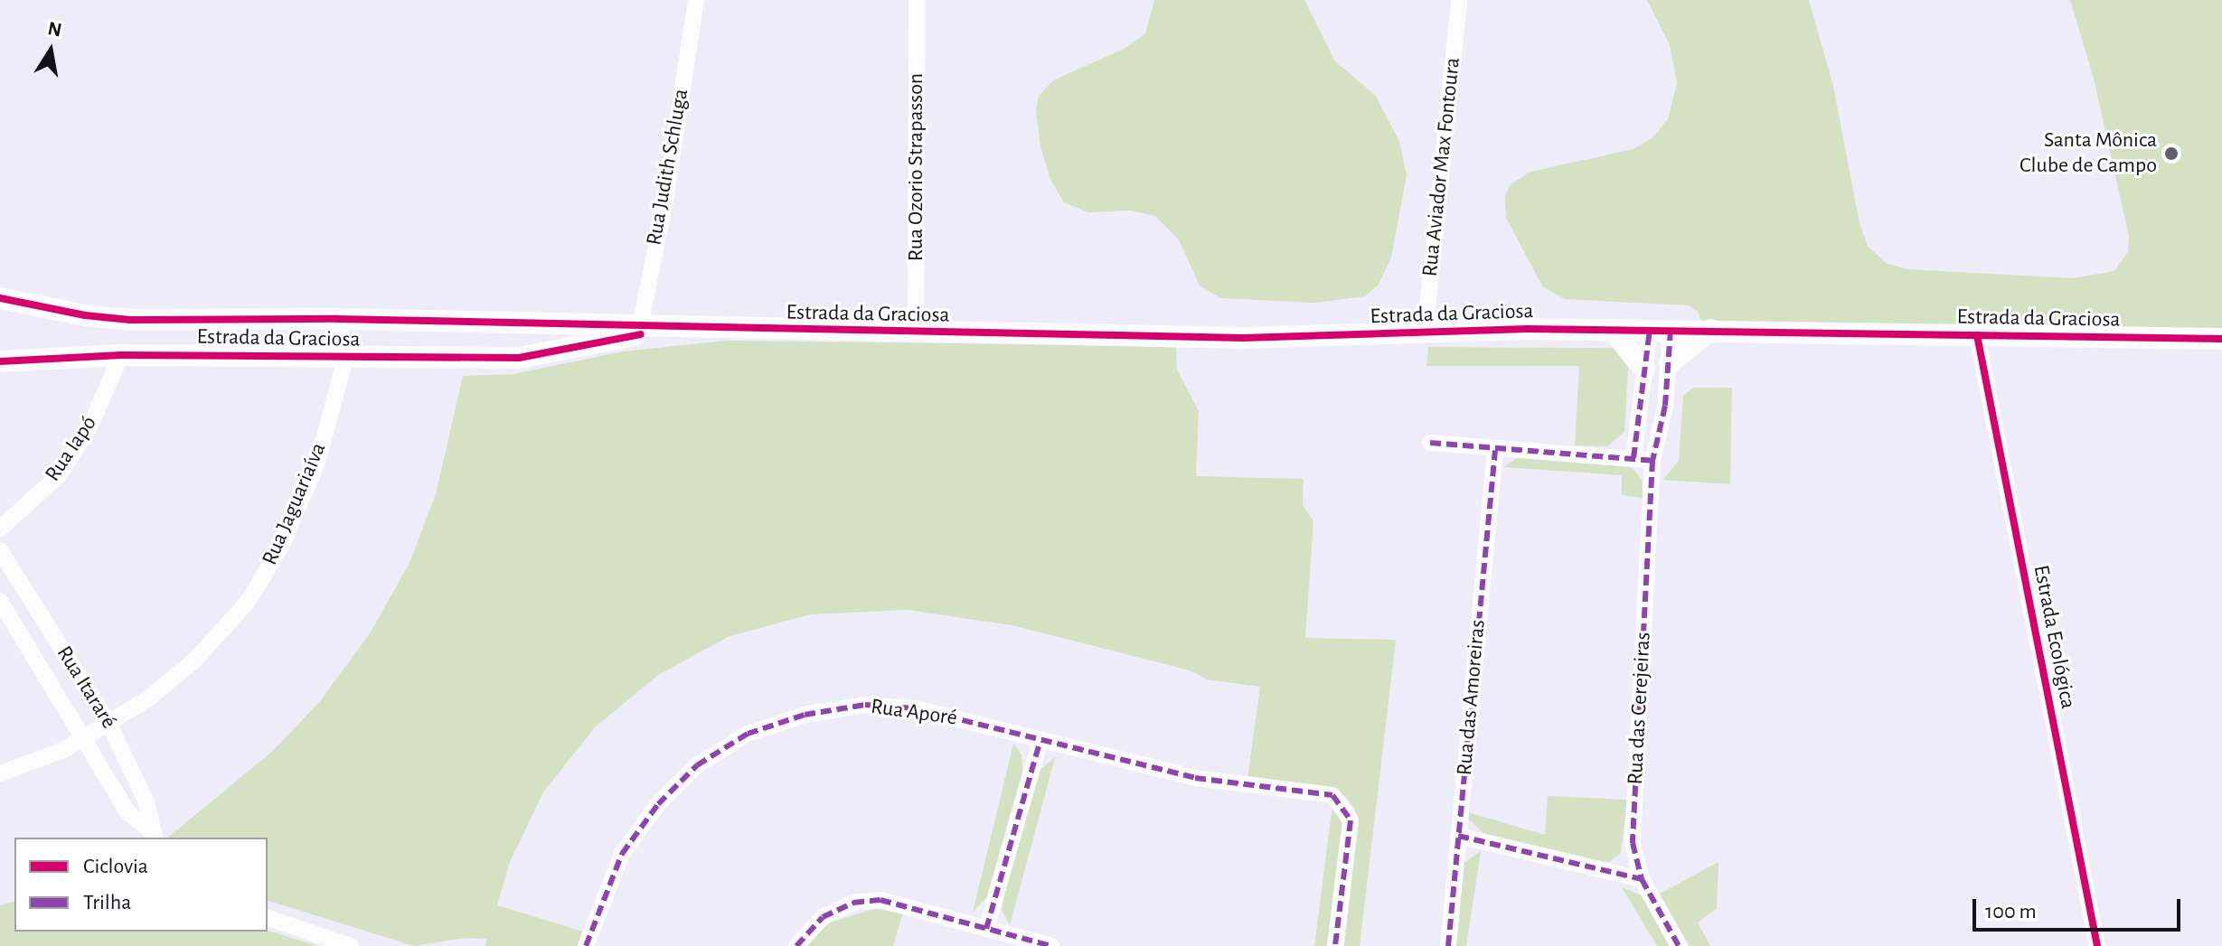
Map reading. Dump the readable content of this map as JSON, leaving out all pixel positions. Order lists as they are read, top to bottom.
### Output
{
  "streets": {
    "main road": ["Estrada da Graciosa"],
    "street": [
      "Rua Judith Schluga",
      "Rua Ozorio Strapasson",
      "Rua Aviador Max Fontoura",
      "Rua Iapó",
      "Rua Jaguariaíva",
      "Estrada Ecológica",
      "Rua Itararé",
      "Rua das Amoreiras",
      "Rua das Cerejeiras",
      "Rua Aporé"
    ]
  },
  "crossings": [
    ["Rua Judith Schluga", "Estrada da Graciosa"],
    ["Rua Ozorio Strapasson", "Estrada da Graciosa"],
    ["Rua Aviador Max Fontoura", "Estrada da Graciosa"],
    ["Estrada da Graciosa", "Rua Iapó"],
    ["Estrada da Graciosa", "Rua Jaguariaíva"],
    ["Estrada da Graciosa", "Estrada Ecológica"],
    ["Estrada da Graciosa", "Rua das Cerejeiras"],
    ["Rua Jaguariaíva", "Rua Itararé"]
  ],
  "places": ["Santa Mônica Clube de Campo"],
  "legend": ["Ciclovia", "Trilha"],
  "scale_bar": "100 m",
  "north": "top"
}
